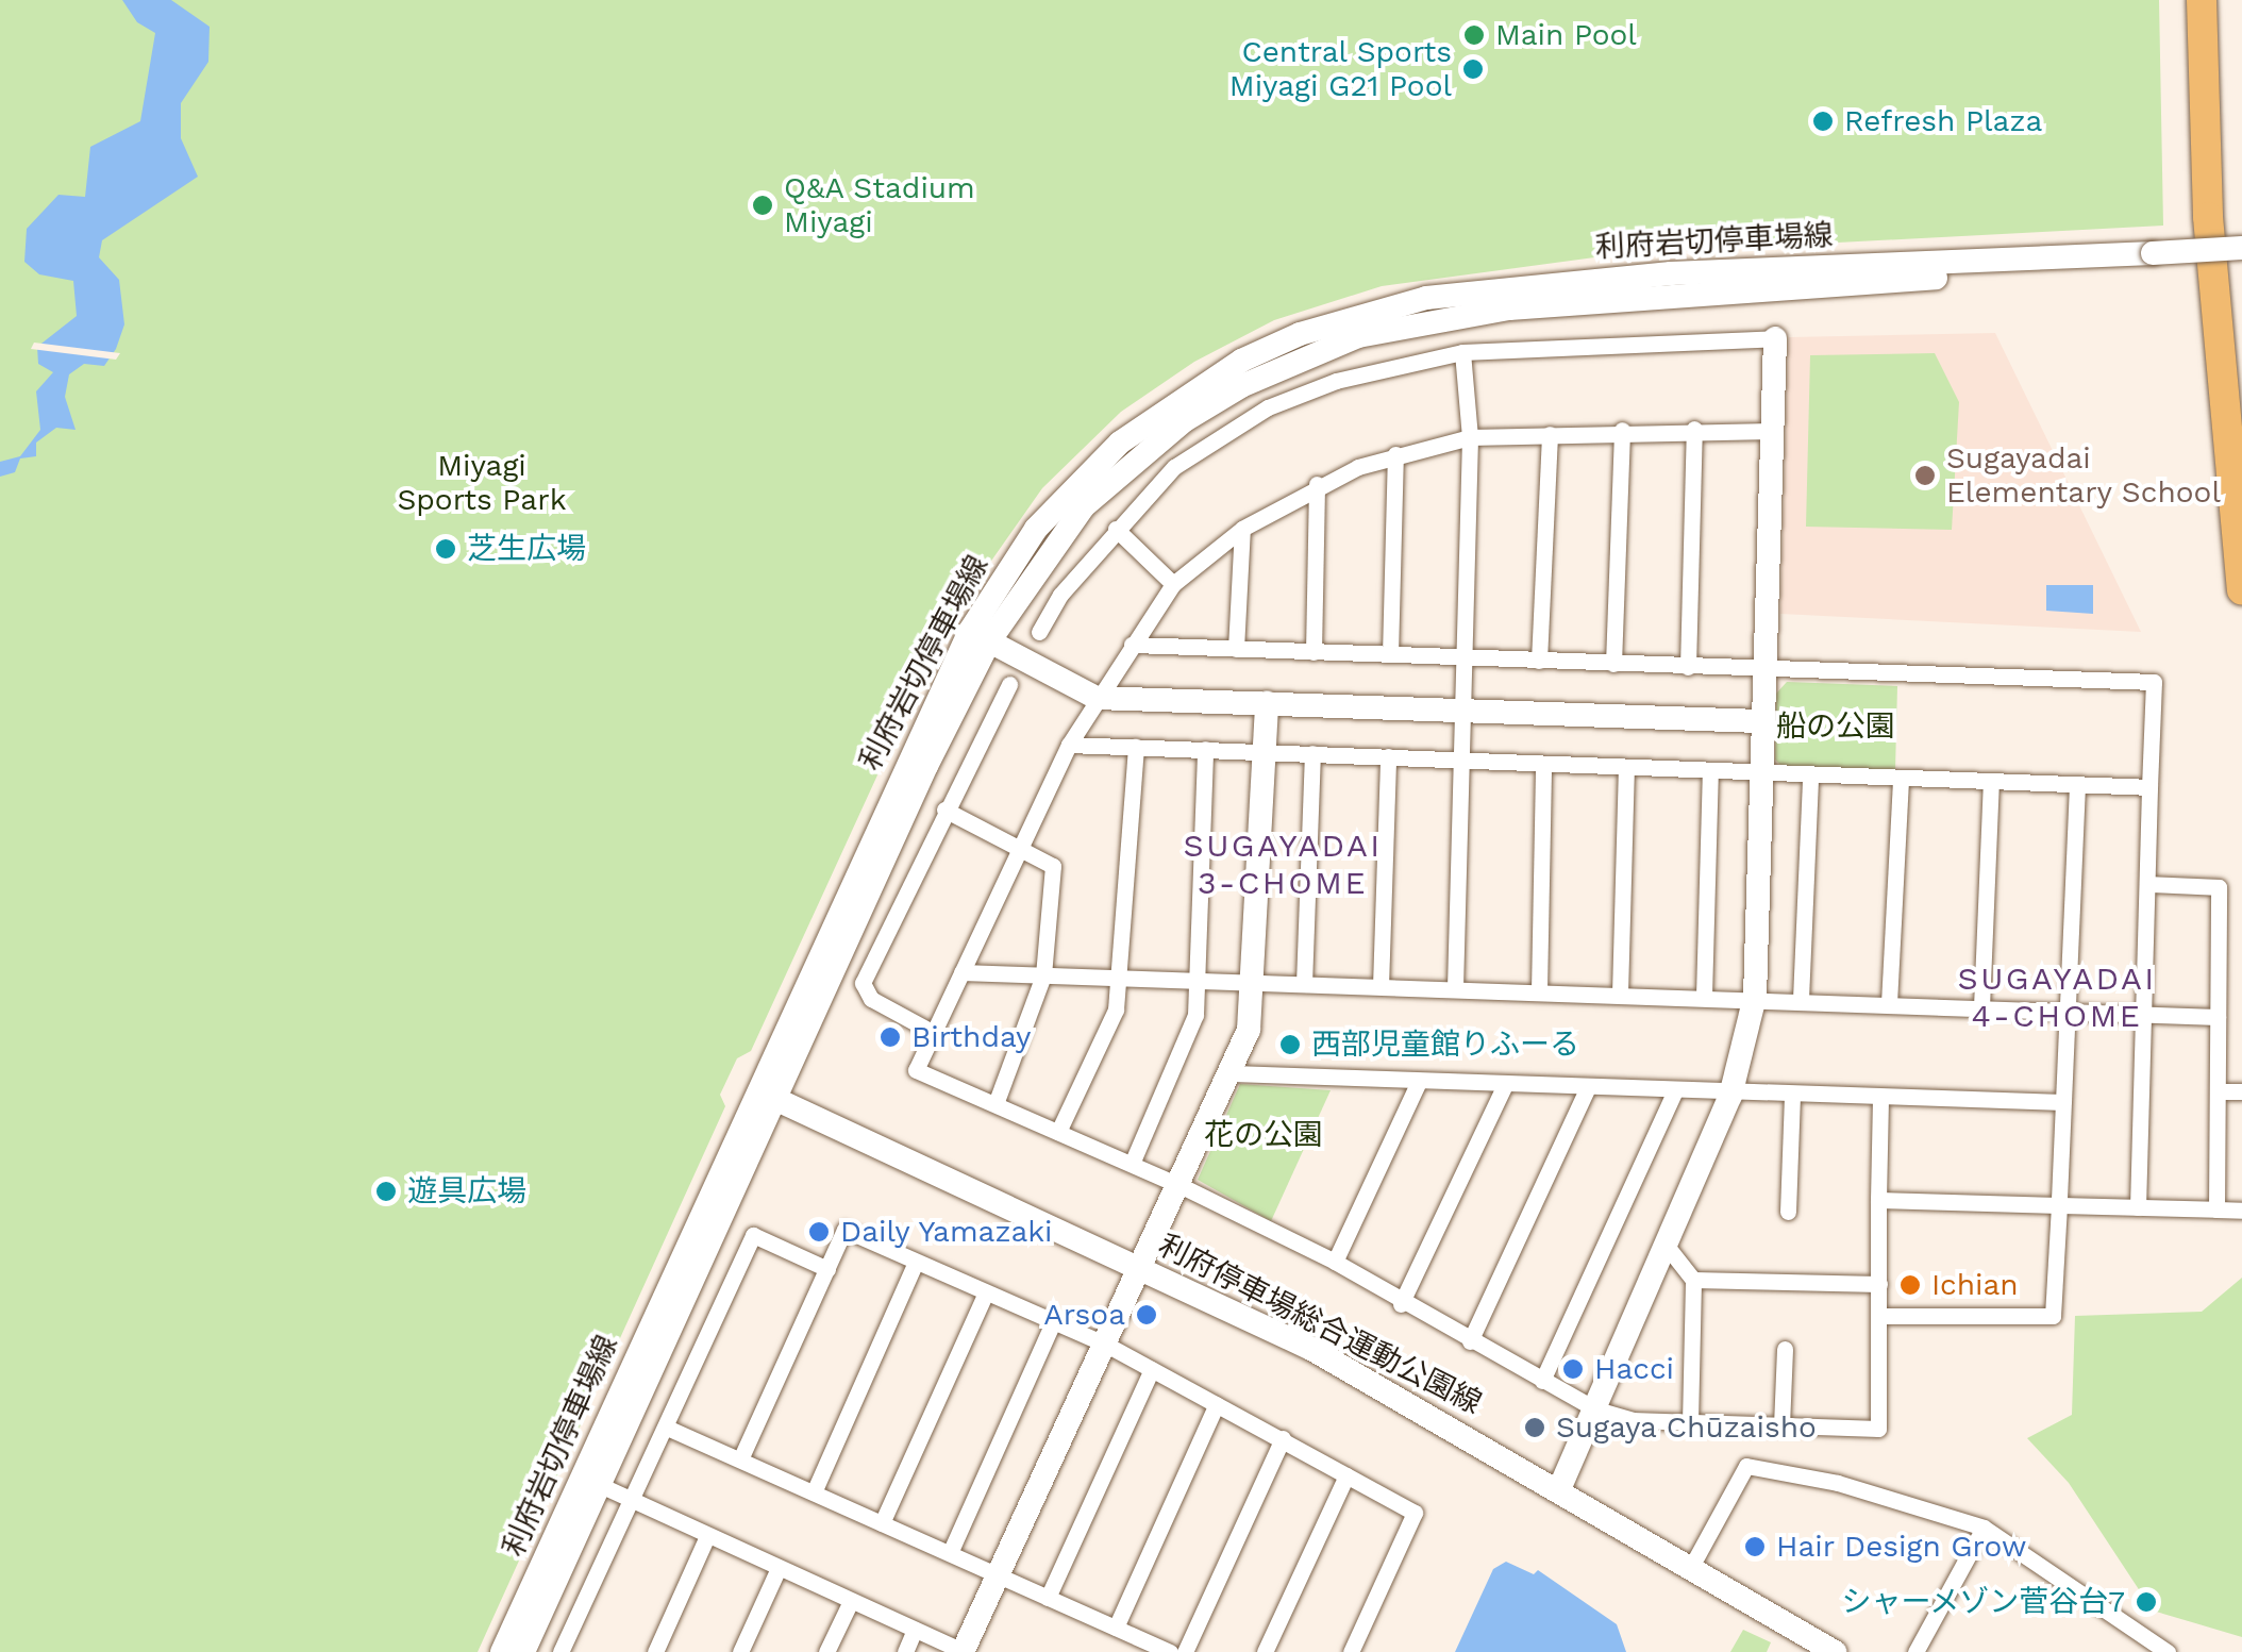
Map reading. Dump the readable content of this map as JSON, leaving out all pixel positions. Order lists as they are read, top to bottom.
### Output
{
  "streets": {
    "main road": ["利府岩切停車場線", "利府停車場総合運動公園線"]
  },
  "crossings": [
    ["利府岩切停車場線", "利府停車場総合運動公園線"]
  ],
  "districts": ["SUGAYADAI 3-CHOME", "SUGAYADAI 4-CHOME"],
  "parks": ["Miyagi Sports Park", "船の公園", "花の公園"],
  "places": [
    "Main Pool",
    "Central Sports Miyagi G21 Pool",
    "Refresh Plaza",
    "Q&A Stadium Miyagi",
    "Sugayadai Elementary School",
    "芝生広場",
    "Birthday",
    "西部児童館りふーる",
    "遊具広場",
    "Daily Yamazaki",
    "Ichian",
    "Arsoa",
    "Hacci",
    "Sugaya Chūzaisho",
    "Hair Design Grow",
    "シャーメゾン菅谷台7"
  ]
}
